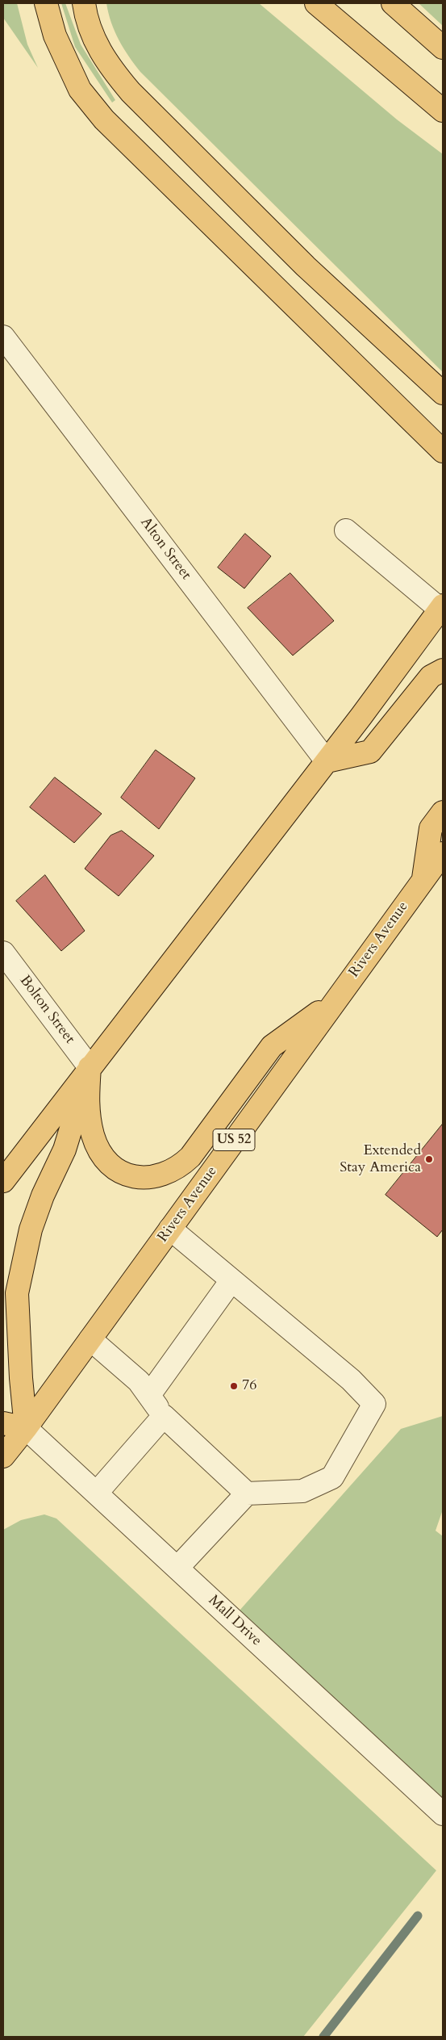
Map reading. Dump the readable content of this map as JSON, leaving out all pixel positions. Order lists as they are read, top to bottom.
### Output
{
  "streets": {
    "main road": ["Rivers Avenue", "US 52"],
    "street": ["Alton Street", "Bolton Street", "Mall Drive"]
  },
  "crossings": [
    ["Rivers Avenue", "Mall Drive"]
  ],
  "places": ["Extended Stay America", "76"]
}
